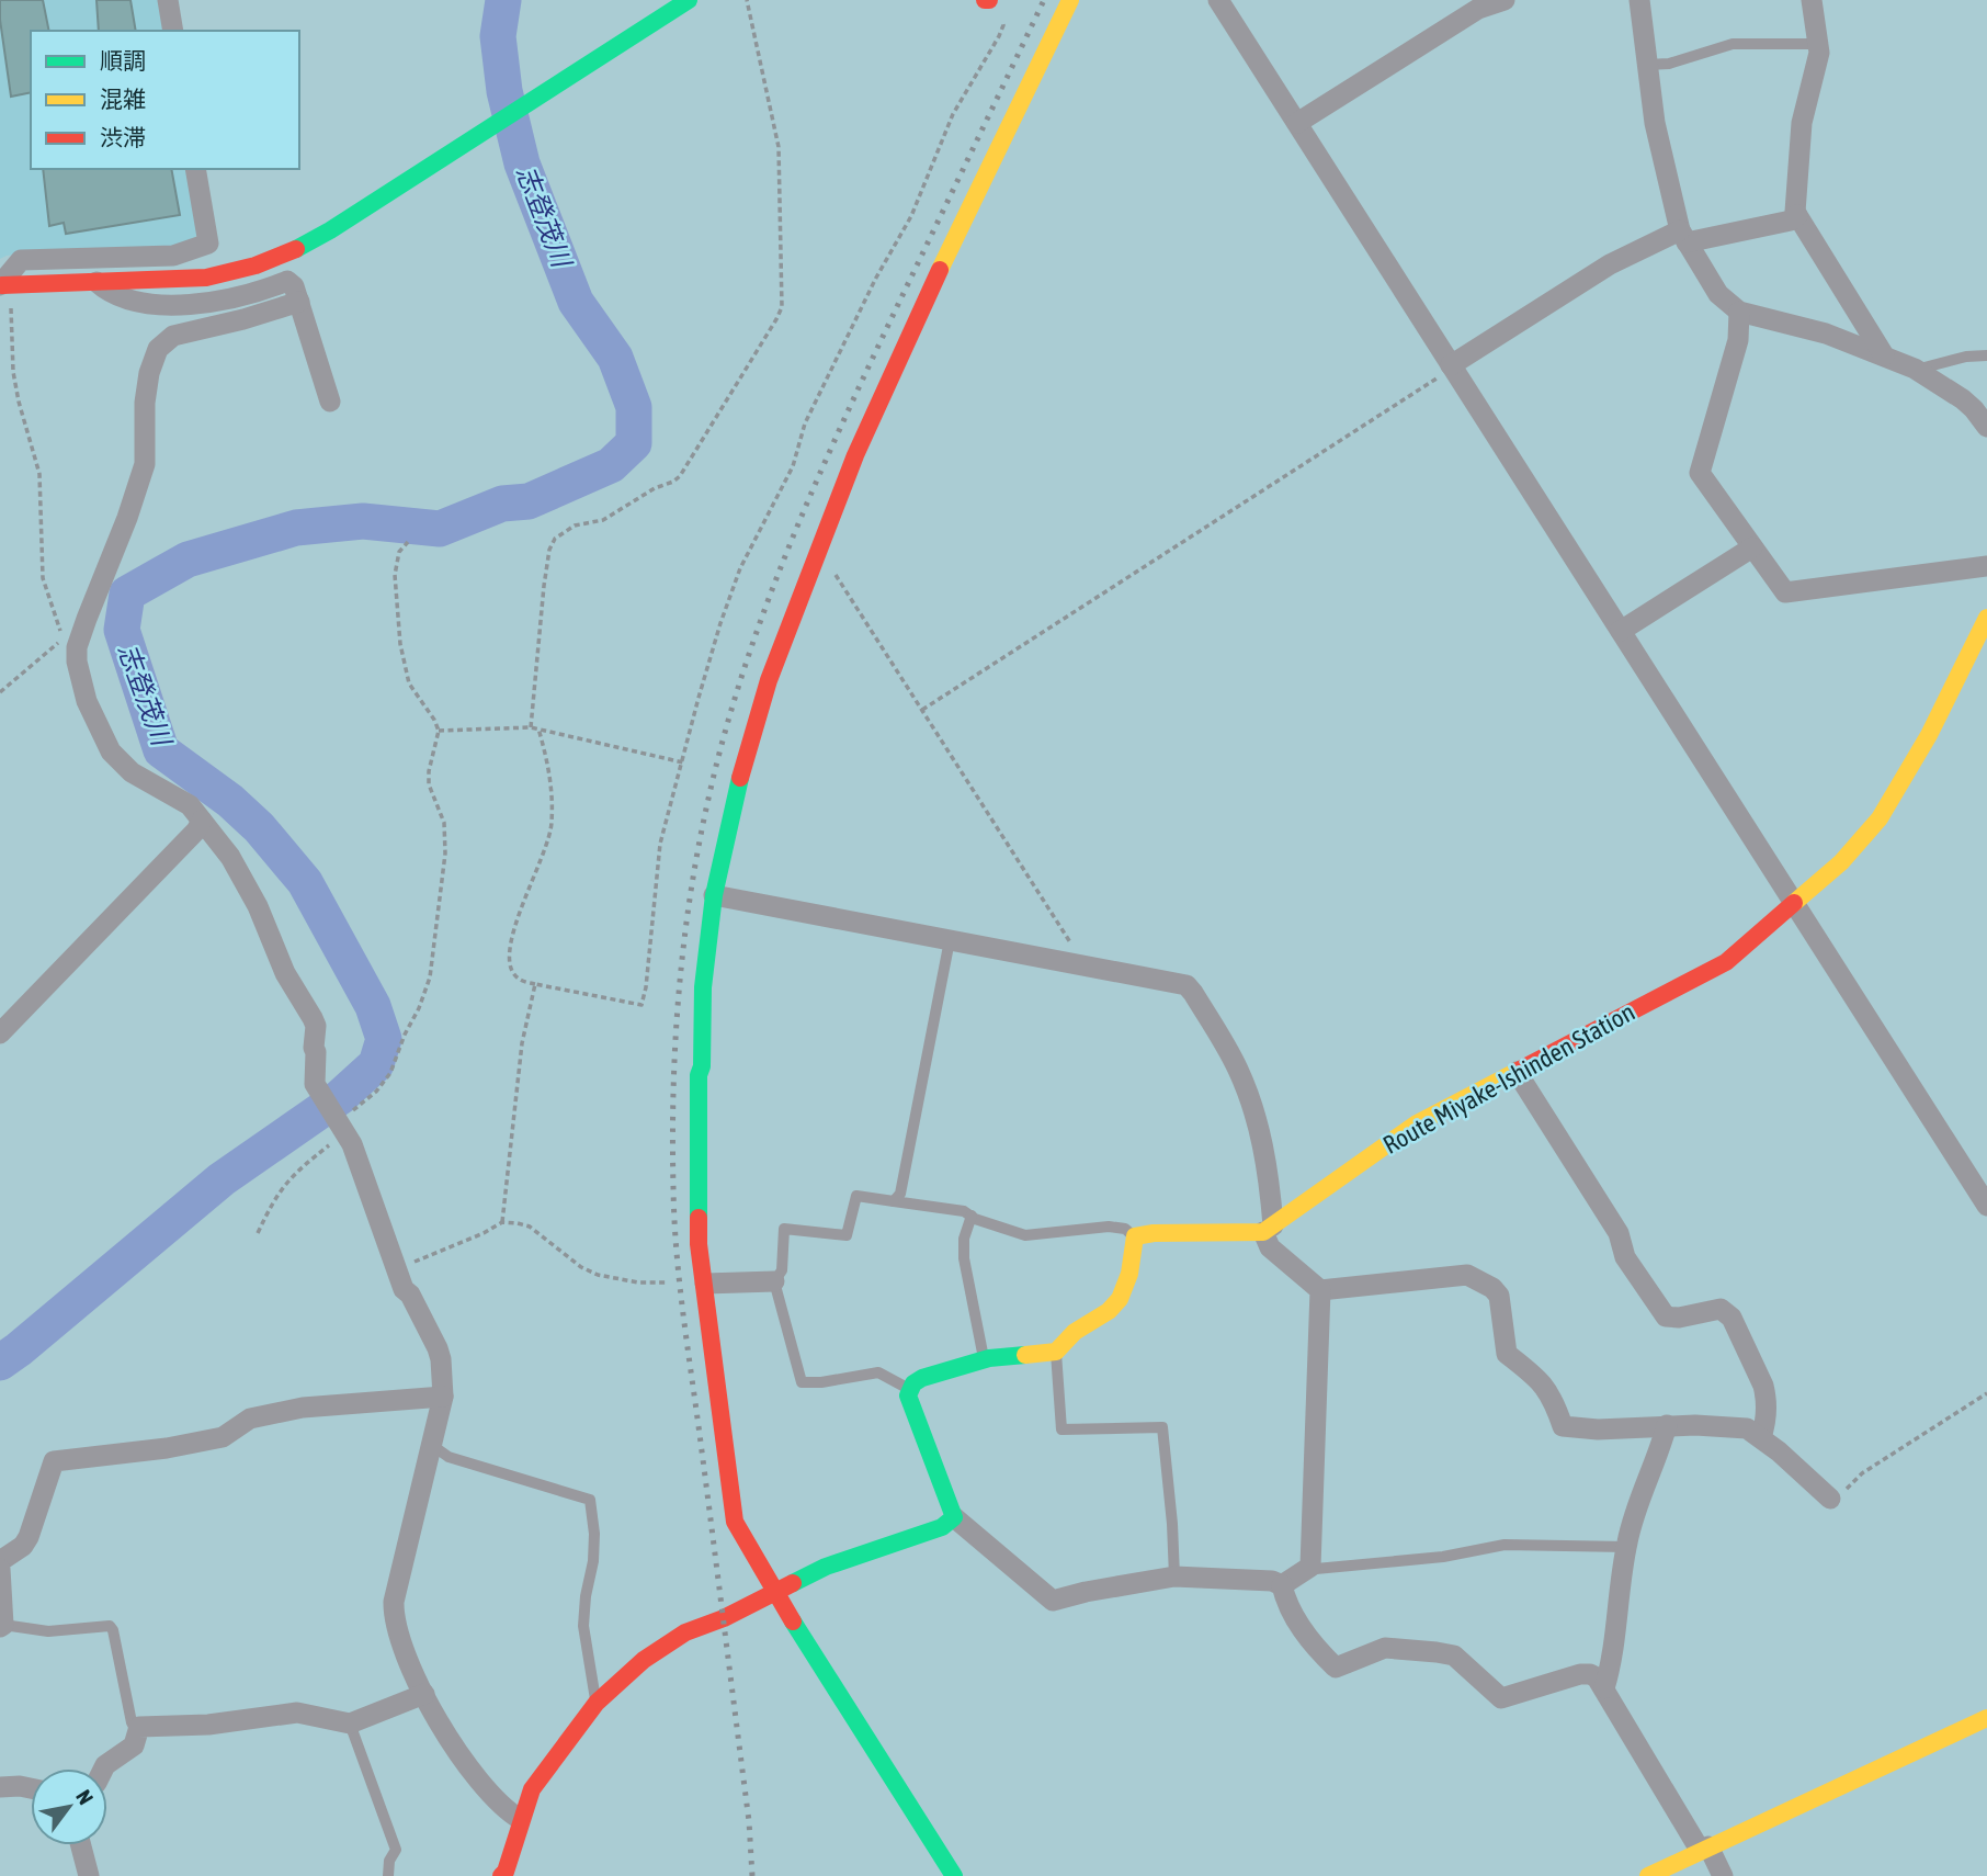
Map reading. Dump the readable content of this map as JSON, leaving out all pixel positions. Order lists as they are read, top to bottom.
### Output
{
  "streets": {
    "street": ["Route Miyake-Ishinden Station"]
  },
  "water": ["志登茂川"],
  "legend": ["順調", "混雑", "渋滞"],
  "north": "top right"
}
